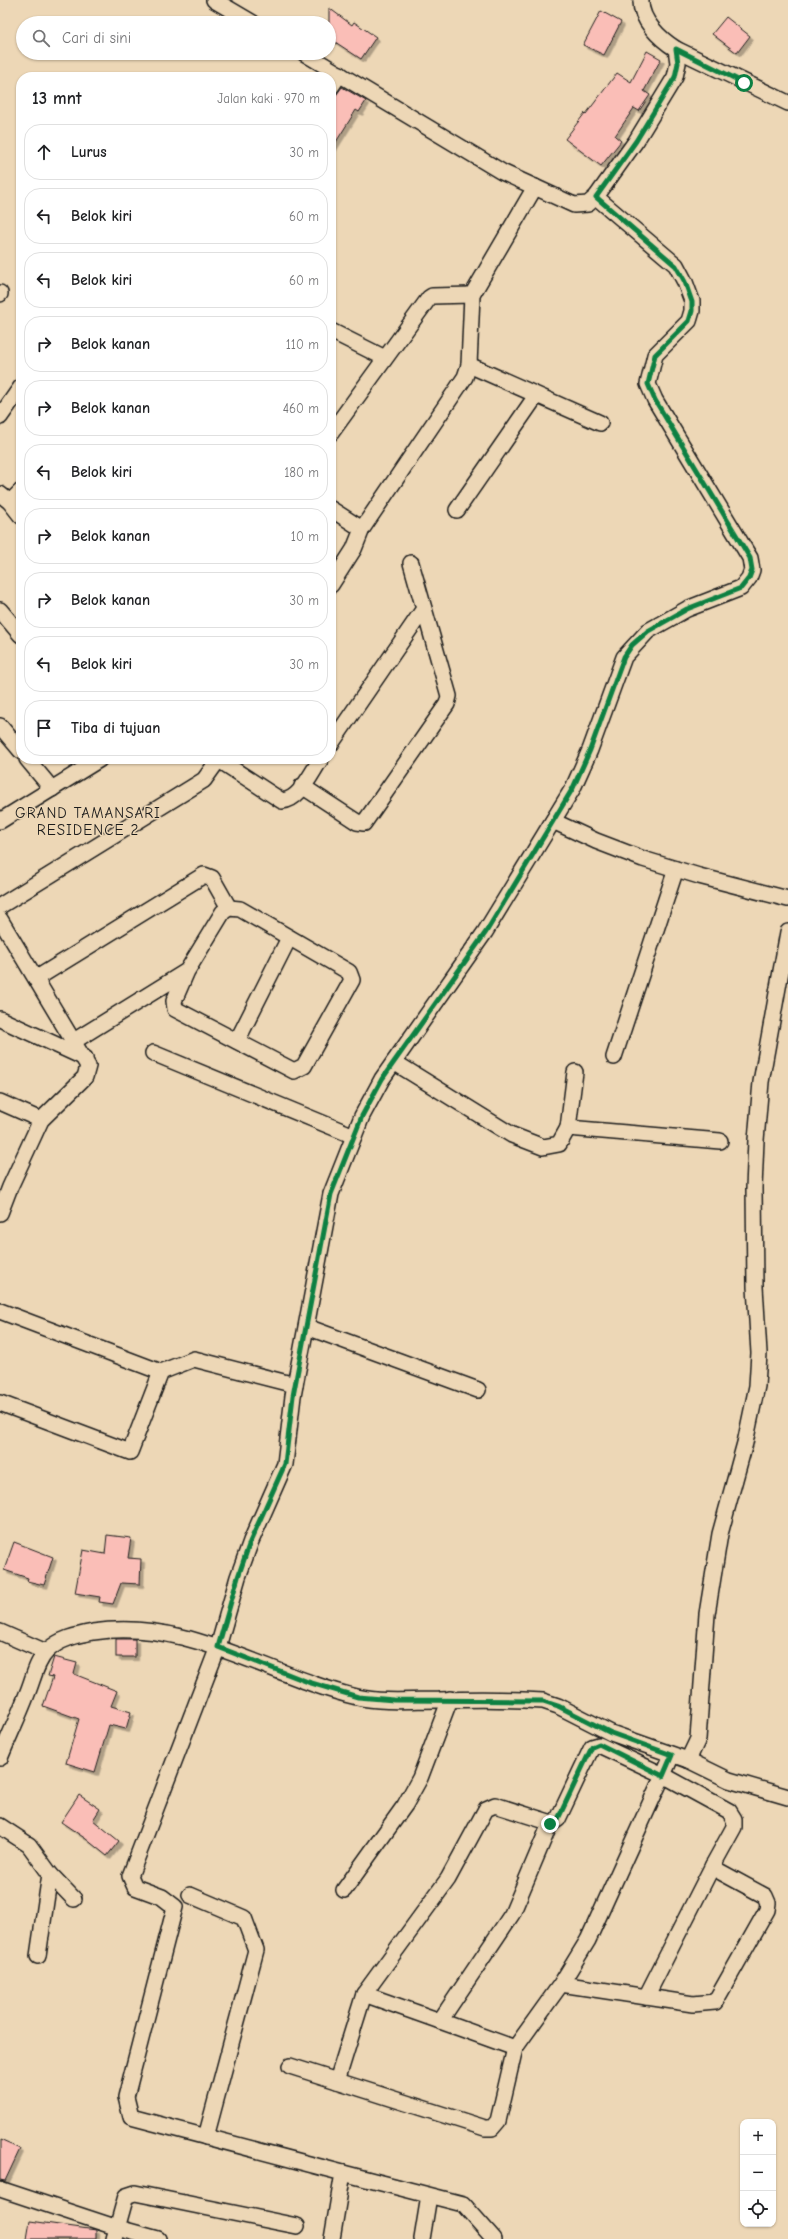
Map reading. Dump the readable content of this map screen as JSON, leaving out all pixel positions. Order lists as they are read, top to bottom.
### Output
{
  "districts": ["GRAND TAMANSARI RESIDENCE 2"],
  "page": {
    "search": "Cari di sini",
    "heading": ["13 mnt", "Jalan kaki · 970 m"],
    "list": [
      ["Lurus", "30 m"],
      ["Belok kiri", "60 m"],
      ["Belok kiri", "60 m"],
      ["Belok kanan", "110 m"],
      ["Belok kanan", "460 m"],
      ["Belok kiri", "180 m"],
      ["Belok kanan", "10 m"],
      ["Belok kanan", "30 m"],
      ["Belok kiri", "30 m"],
      "Tiba di tujuan"
    ],
    "map_buttons": ["+", "−"]
  }
}
